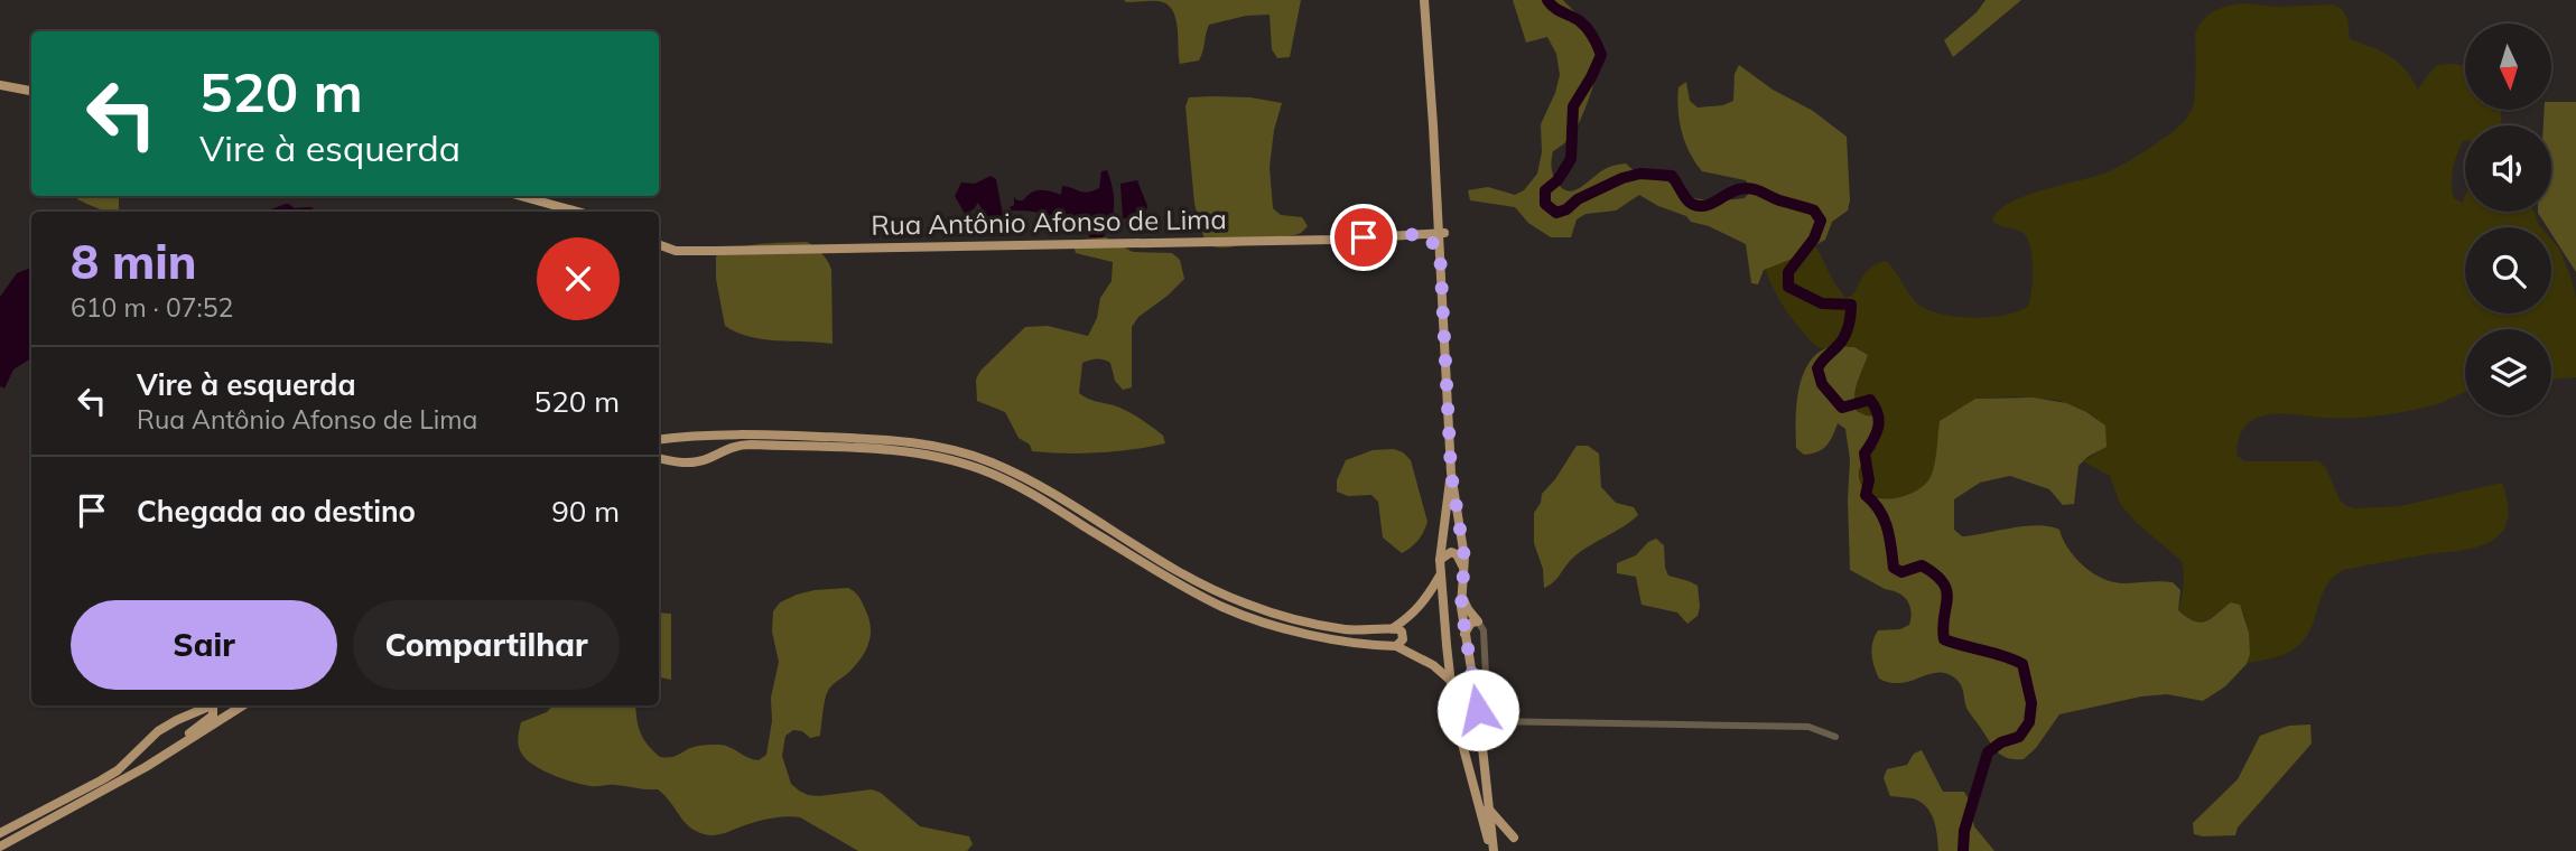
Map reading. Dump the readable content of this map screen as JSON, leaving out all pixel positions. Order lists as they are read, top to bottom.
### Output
{
  "streets": {
    "main road": ["Rua Antônio Afonso de Lima"]
  },
  "north": "bottom",
  "page": {
    "turn": ["520 m", "Vire à esquerda"],
    "heading": ["8 min", "610 m · 07:52"],
    "list": [
      {
        "name": "Vire à esquerda",
        "note": "Rua Antônio Afonso de Lima",
        "value": "520 m"
      },
      {
        "name": "Chegada ao destino",
        "value": "90 m"
      }
    ],
    "buttons": ["Sair", "Compartilhar"]
  }
}
